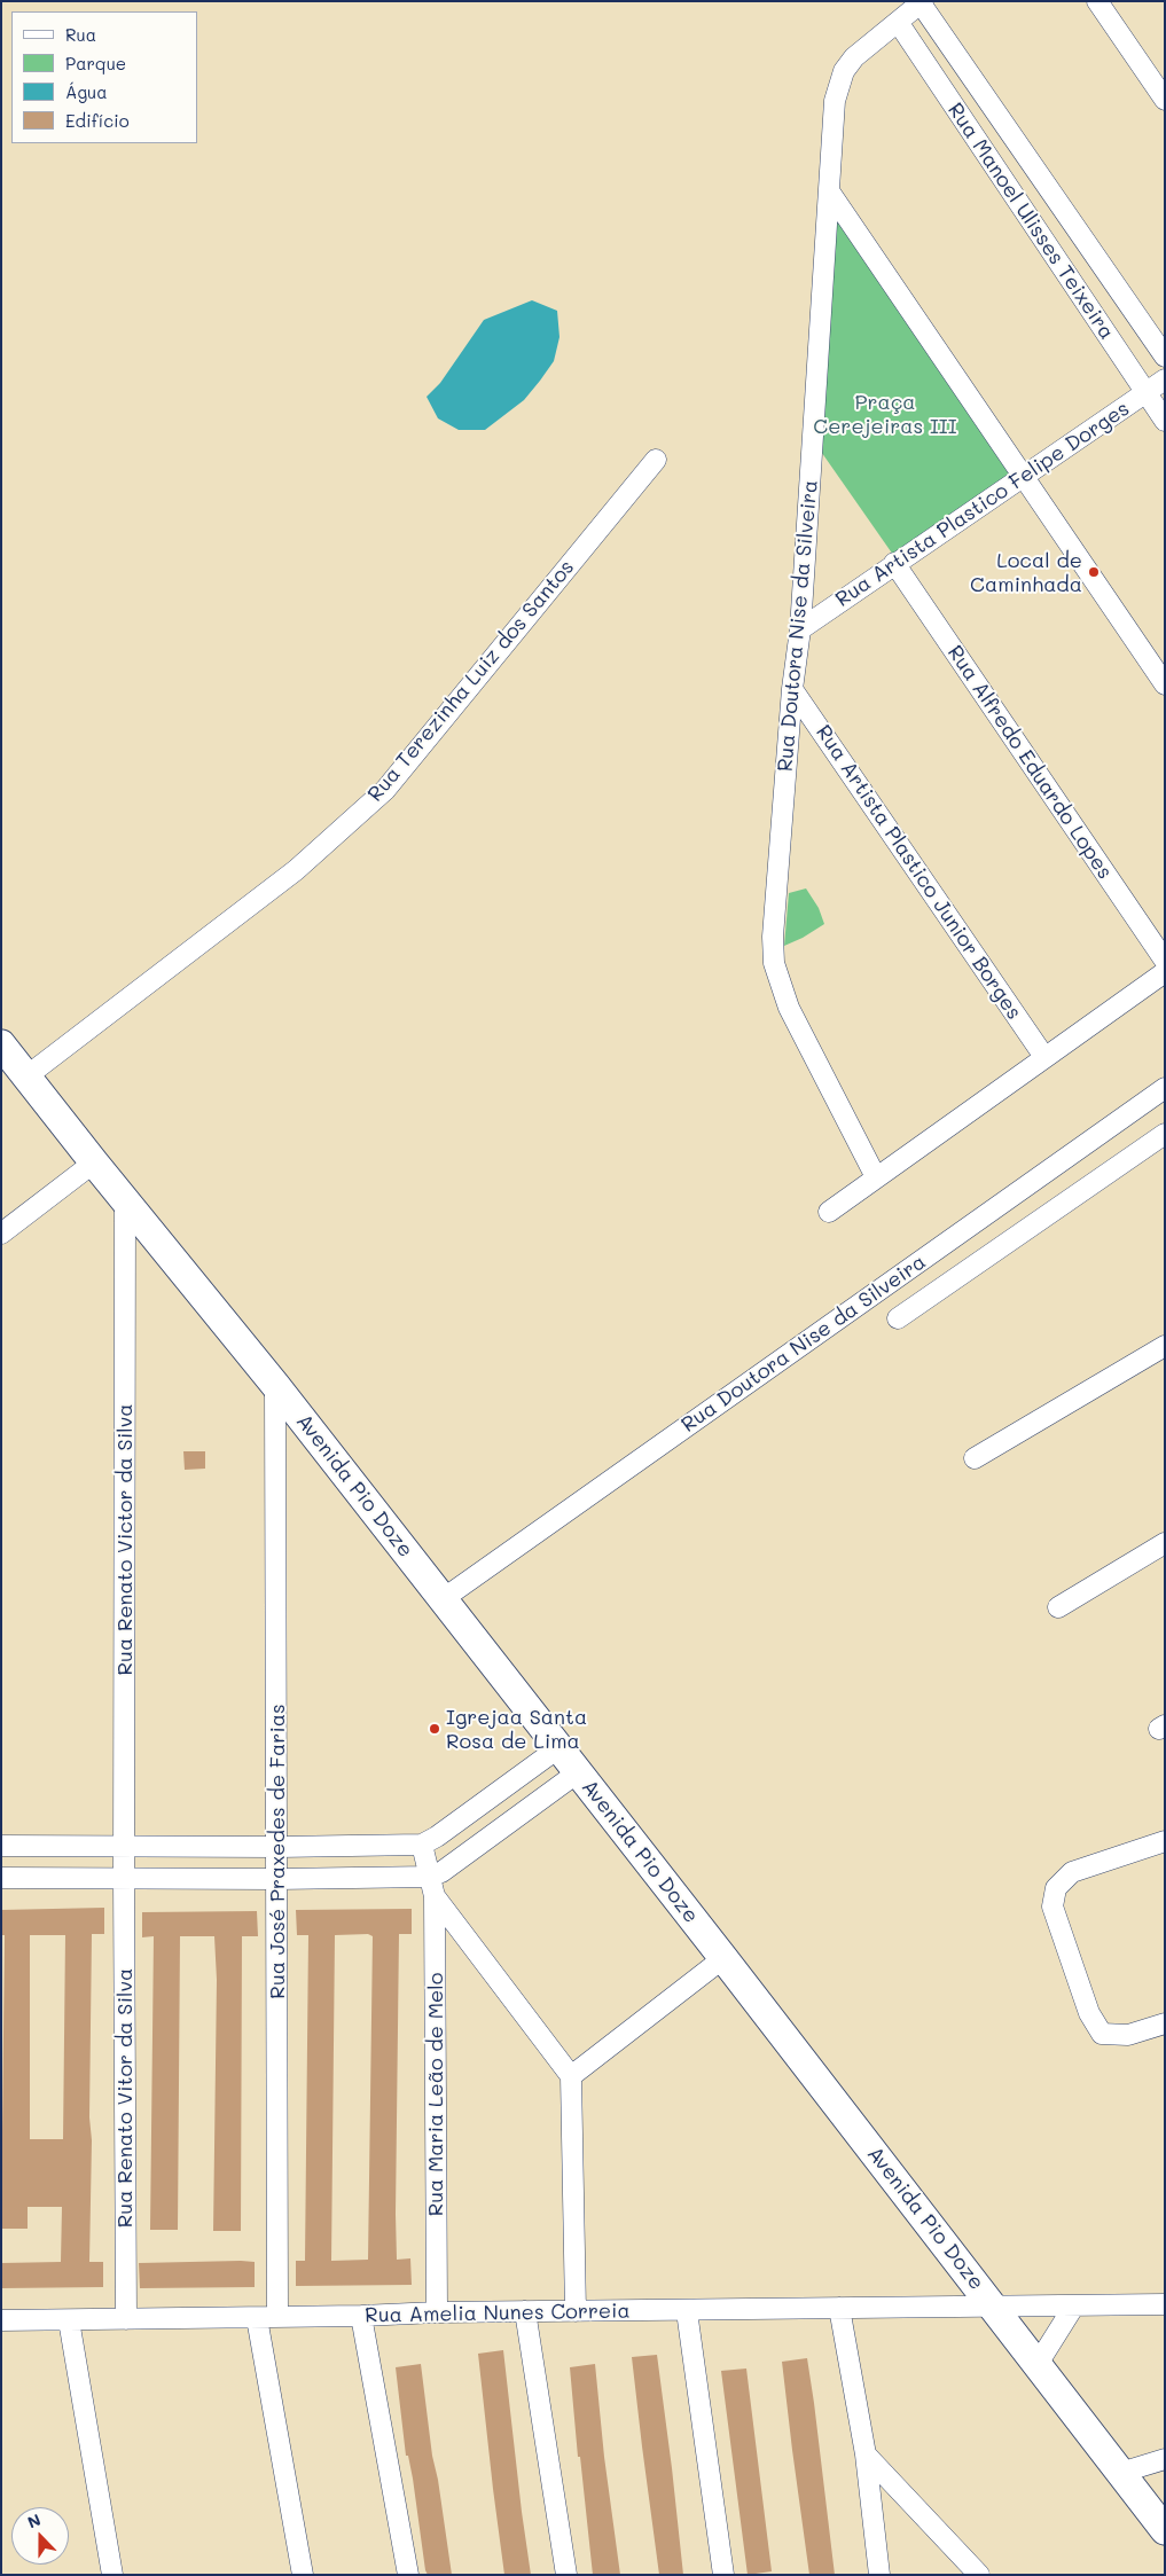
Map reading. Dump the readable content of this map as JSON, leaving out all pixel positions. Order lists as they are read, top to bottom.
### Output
{
  "streets": {
    "street": [
      "Rua Manoel Ulisses Teixeira",
      "Rua Artista Plastico Felipe Dorges",
      "Rua Doutora Nise da Silveira",
      "Rua Terezinha Luiz dos Santos",
      "Rua Alfredo Eduardo Lopes",
      "Rua Artista Plastico Junior Borges",
      "Avenida Pio Doze",
      "Rua Renato Victor da Silva",
      "Rua José Praxedes de Farias",
      "Rua Maria Leão de Melo",
      "Rua Renato Vitor da Silva",
      "Rua Amelia Nunes Correia"
    ]
  },
  "crossings": [
    ["Rua Manoel Ulisses Teixeira", "Rua Artista Plastico Felipe Dorges"],
    ["Rua Manoel Ulisses Teixeira", "Rua Doutora Nise da Silveira"],
    ["Rua Artista Plastico Felipe Dorges", "Rua Doutora Nise da Silveira"],
    ["Rua Artista Plastico Felipe Dorges", "Rua Alfredo Eduardo Lopes"],
    ["Rua Doutora Nise da Silveira", "Rua Artista Plastico Junior Borges"],
    ["Rua Doutora Nise da Silveira", "Avenida Pio Doze"],
    ["Rua Terezinha Luiz dos Santos", "Avenida Pio Doze"],
    ["Avenida Pio Doze", "Rua Renato Victor da Silva"],
    ["Avenida Pio Doze", "Rua José Praxedes de Farias"],
    ["Avenida Pio Doze", "Rua Amelia Nunes Correia"],
    ["Rua Renato Victor da Silva", "Rua Renato Vitor da Silva"],
    ["Rua José Praxedes de Farias", "Rua Amelia Nunes Correia"],
    ["Rua Maria Leão de Melo", "Rua Amelia Nunes Correia"],
    ["Rua Renato Vitor da Silva", "Rua Amelia Nunes Correia"]
  ],
  "parks": ["Praça Cerejeiras III"],
  "places": ["Local de Caminhada", "Igrejaa Santa Rosa de Lima"],
  "legend": [
    "Rua",
    "Parque",
    "Água",
    "Edifício"
  ],
  "north": "top"
}
